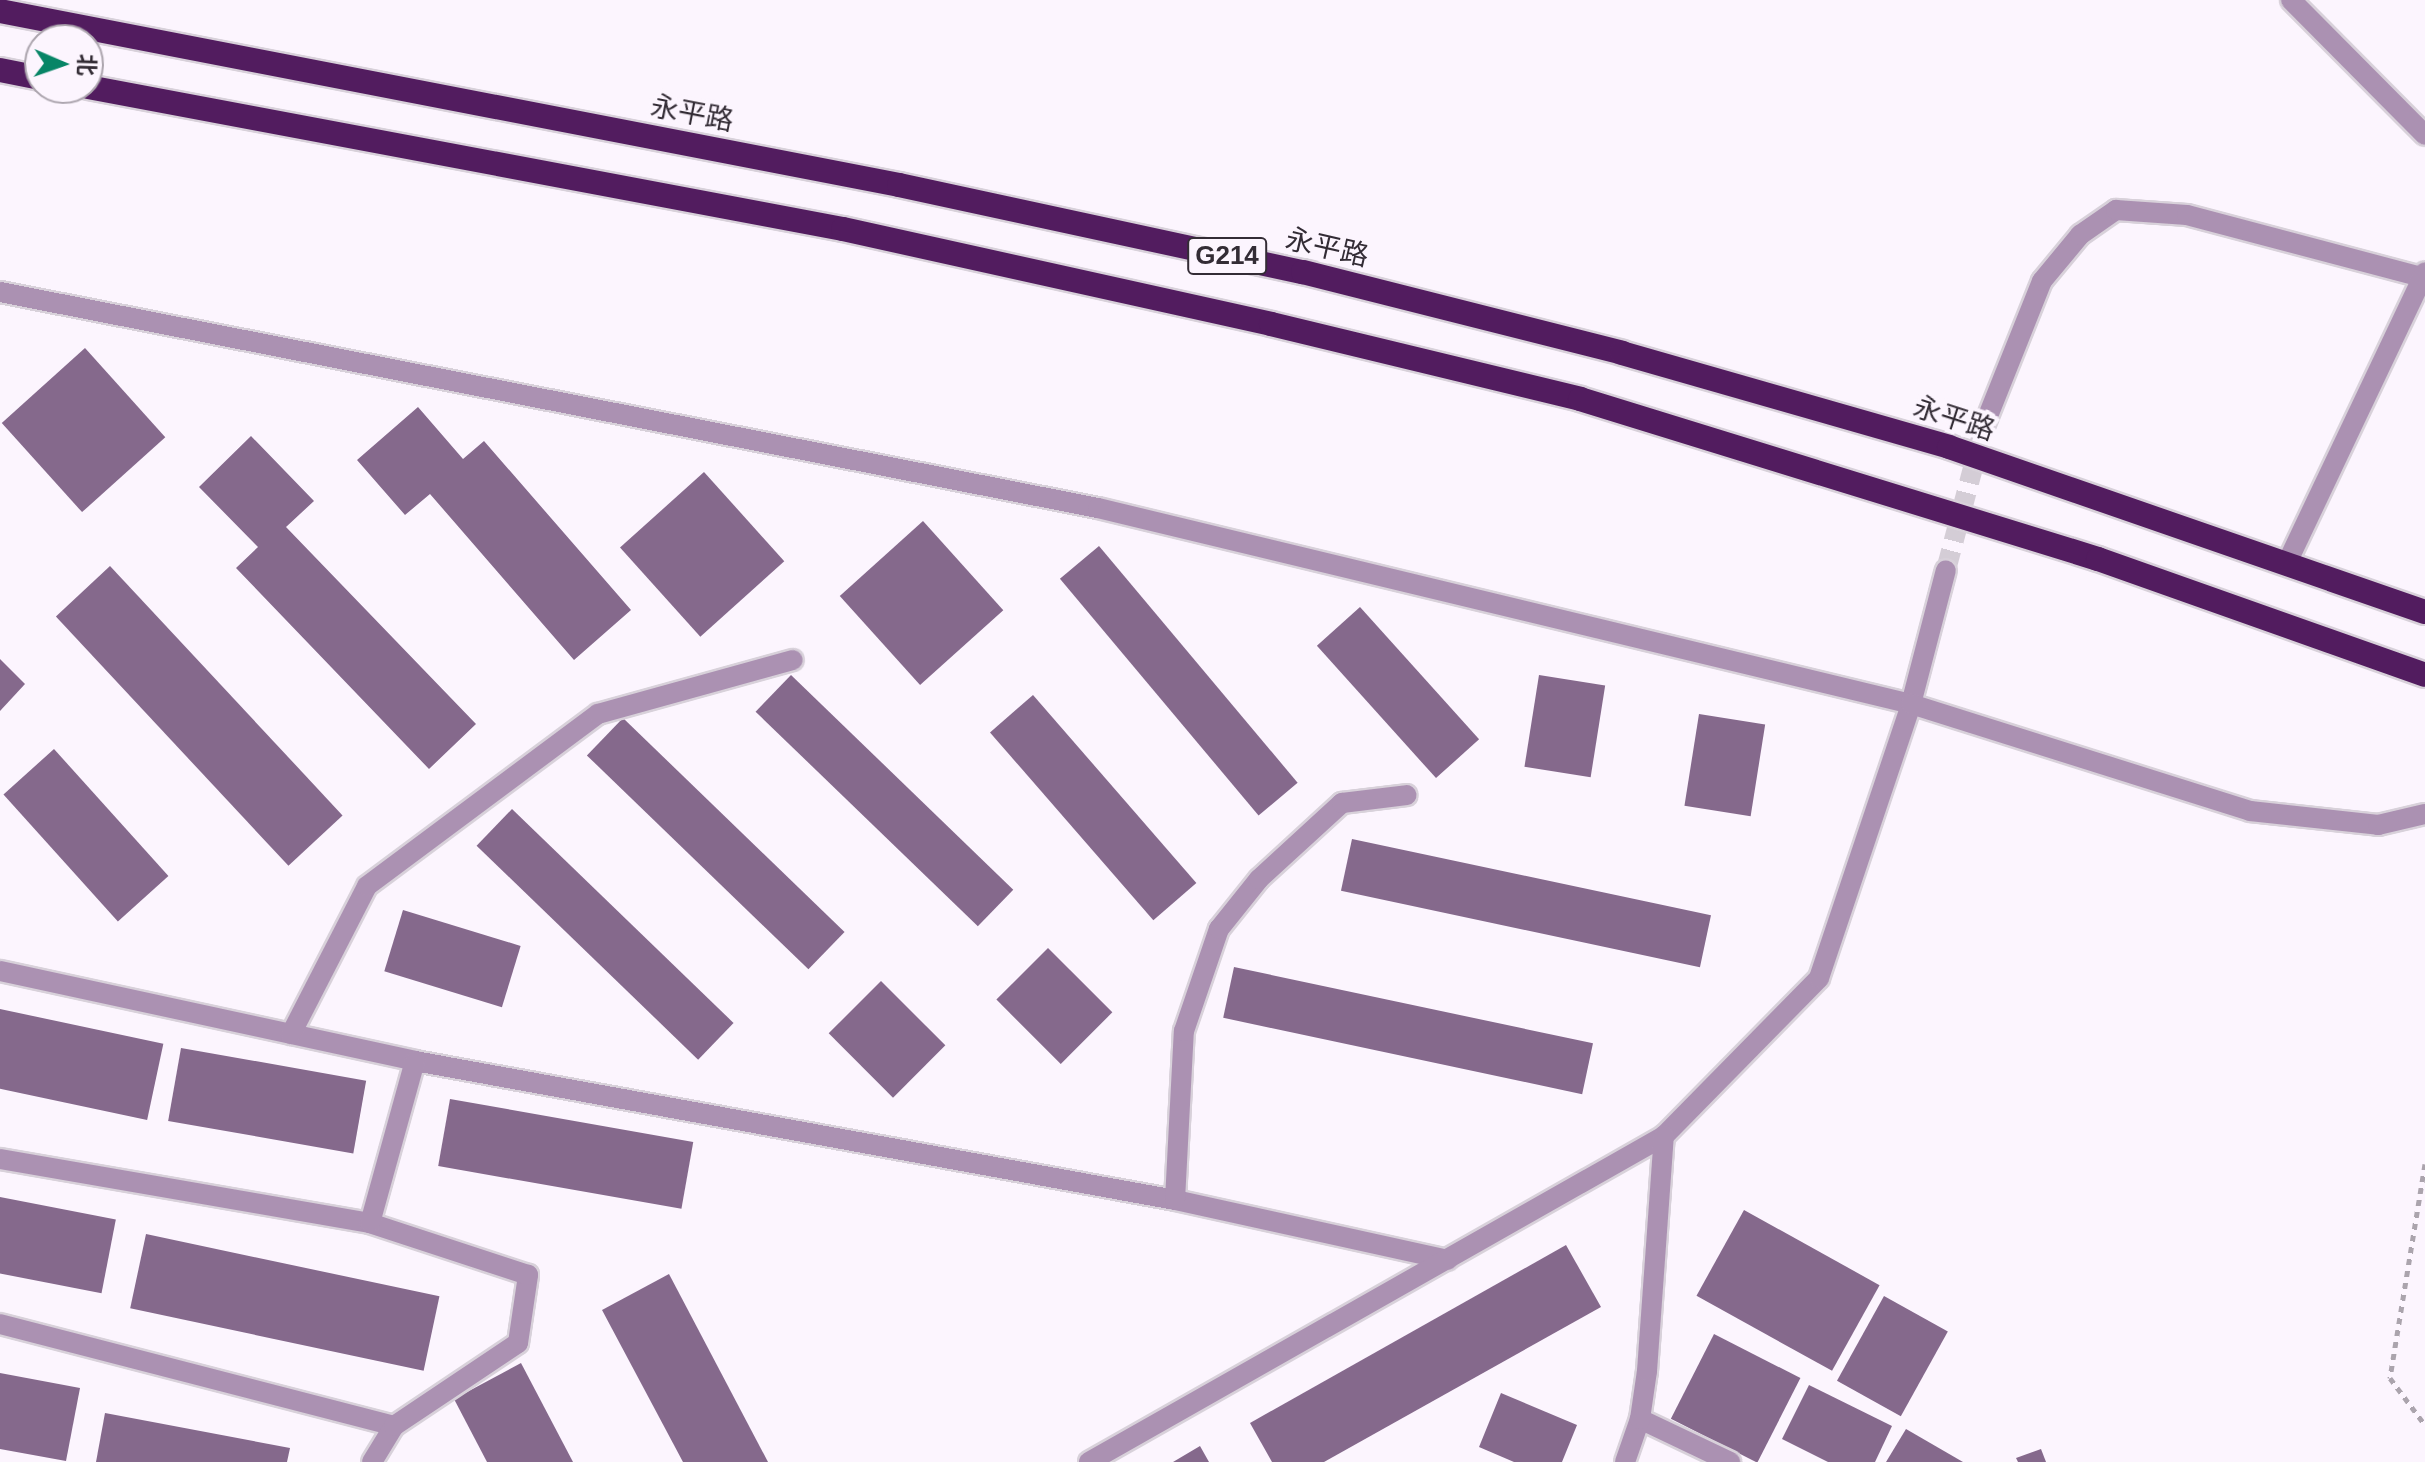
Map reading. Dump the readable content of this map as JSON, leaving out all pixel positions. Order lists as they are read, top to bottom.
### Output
{
  "streets": {
    "highway": ["永平路", "G214"]
  },
  "north": "right"
}
